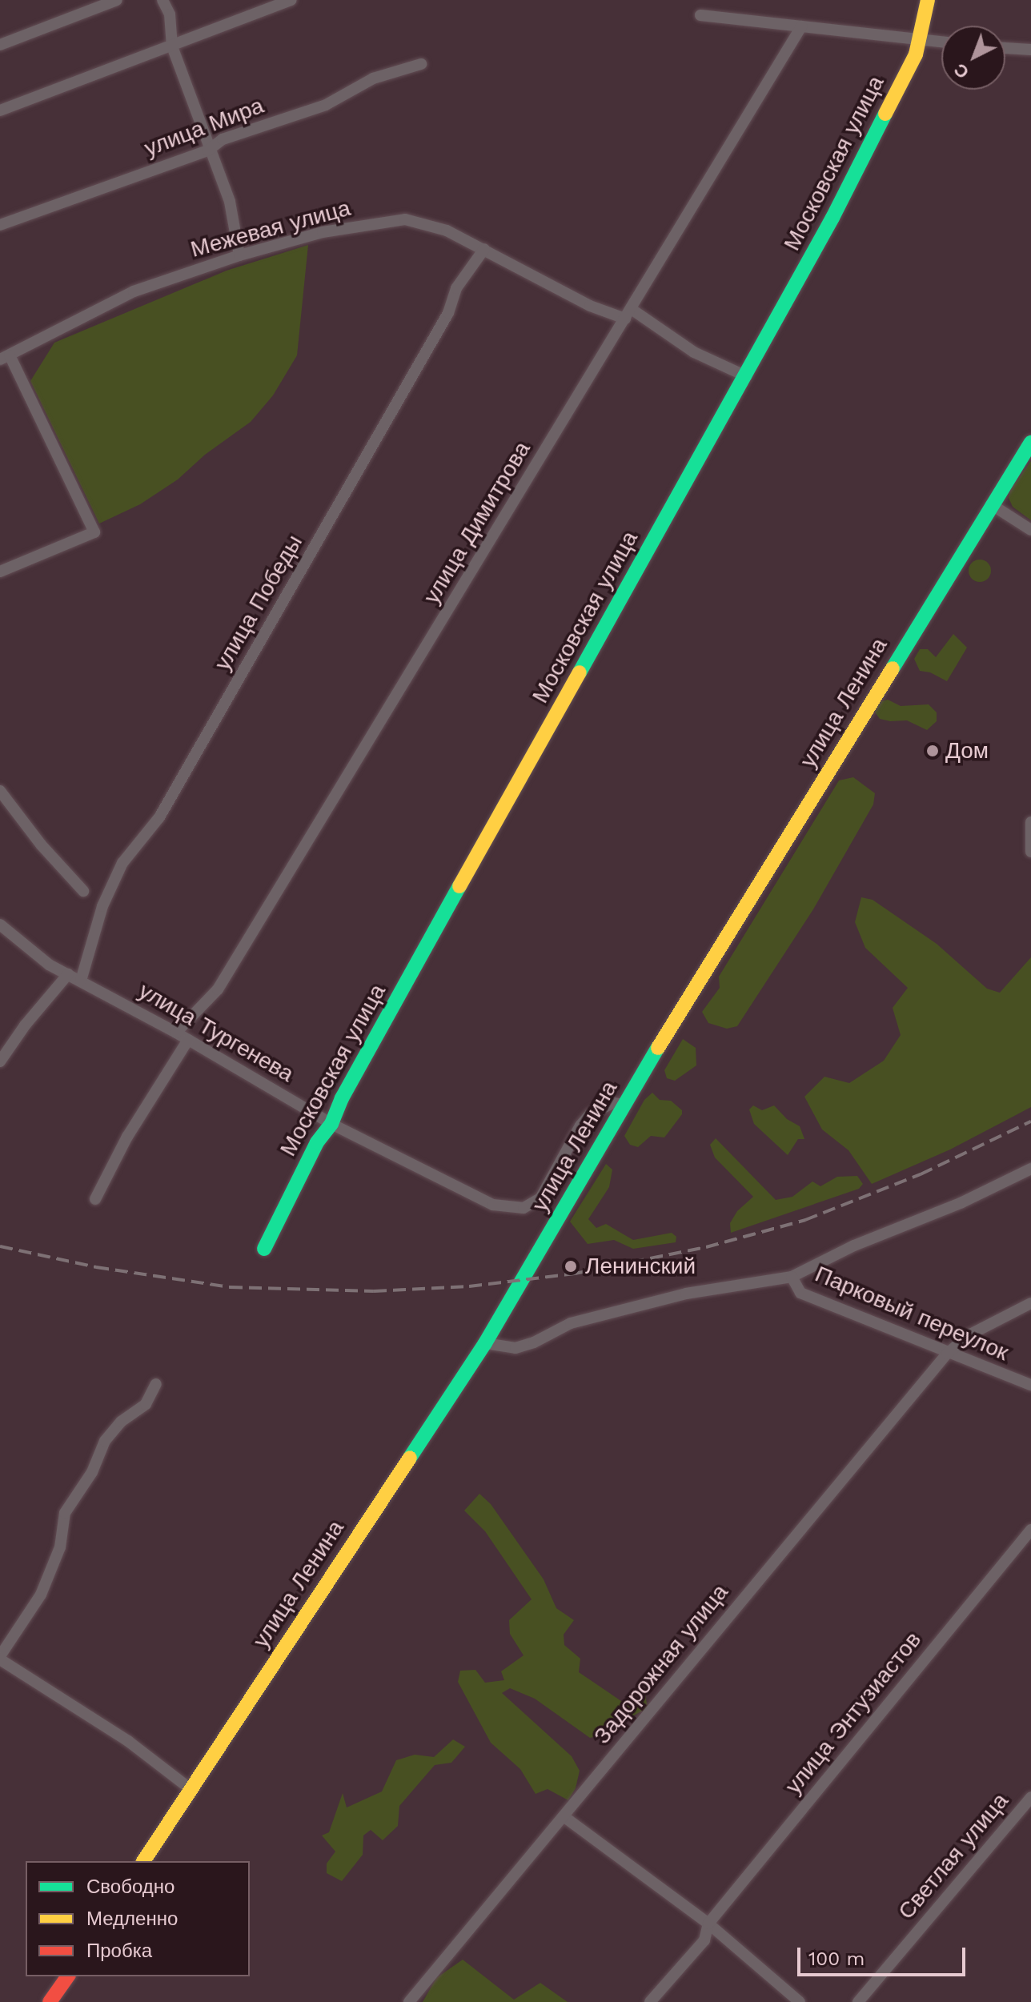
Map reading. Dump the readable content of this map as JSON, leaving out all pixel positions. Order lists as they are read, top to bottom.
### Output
{
  "streets": {
    "main road": ["Московская улица", "улица Ленина"],
    "street": [
      "улица Мира",
      "Межевая улица",
      "улица Димитрова",
      "улица Победы",
      "улица Тургенева",
      "Парковый переулок",
      "Задорожная улица",
      "улица Энтузиастов",
      "Светлая улица"
    ]
  },
  "crossings": [
    ["Московская улица", "Межевая улица"],
    ["Московская улица", "улица Тургенева"],
    ["Межевая улица", "улица Димитрова"],
    ["Межевая улица", "улица Победы"],
    ["улица Димитрова", "улица Тургенева"],
    ["улица Победы", "улица Тургенева"],
    ["улица Ленина", "улица Тургенева"],
    ["улица Ленина", "Парковый переулок"],
    ["Парковый переулок", "Задорожная улица"]
  ],
  "places": ["Дом", "Ленинский"],
  "legend": ["Свободно", "Медленно", "Пробка"],
  "scale_bar": "100 m",
  "north": "bottom left"
}
